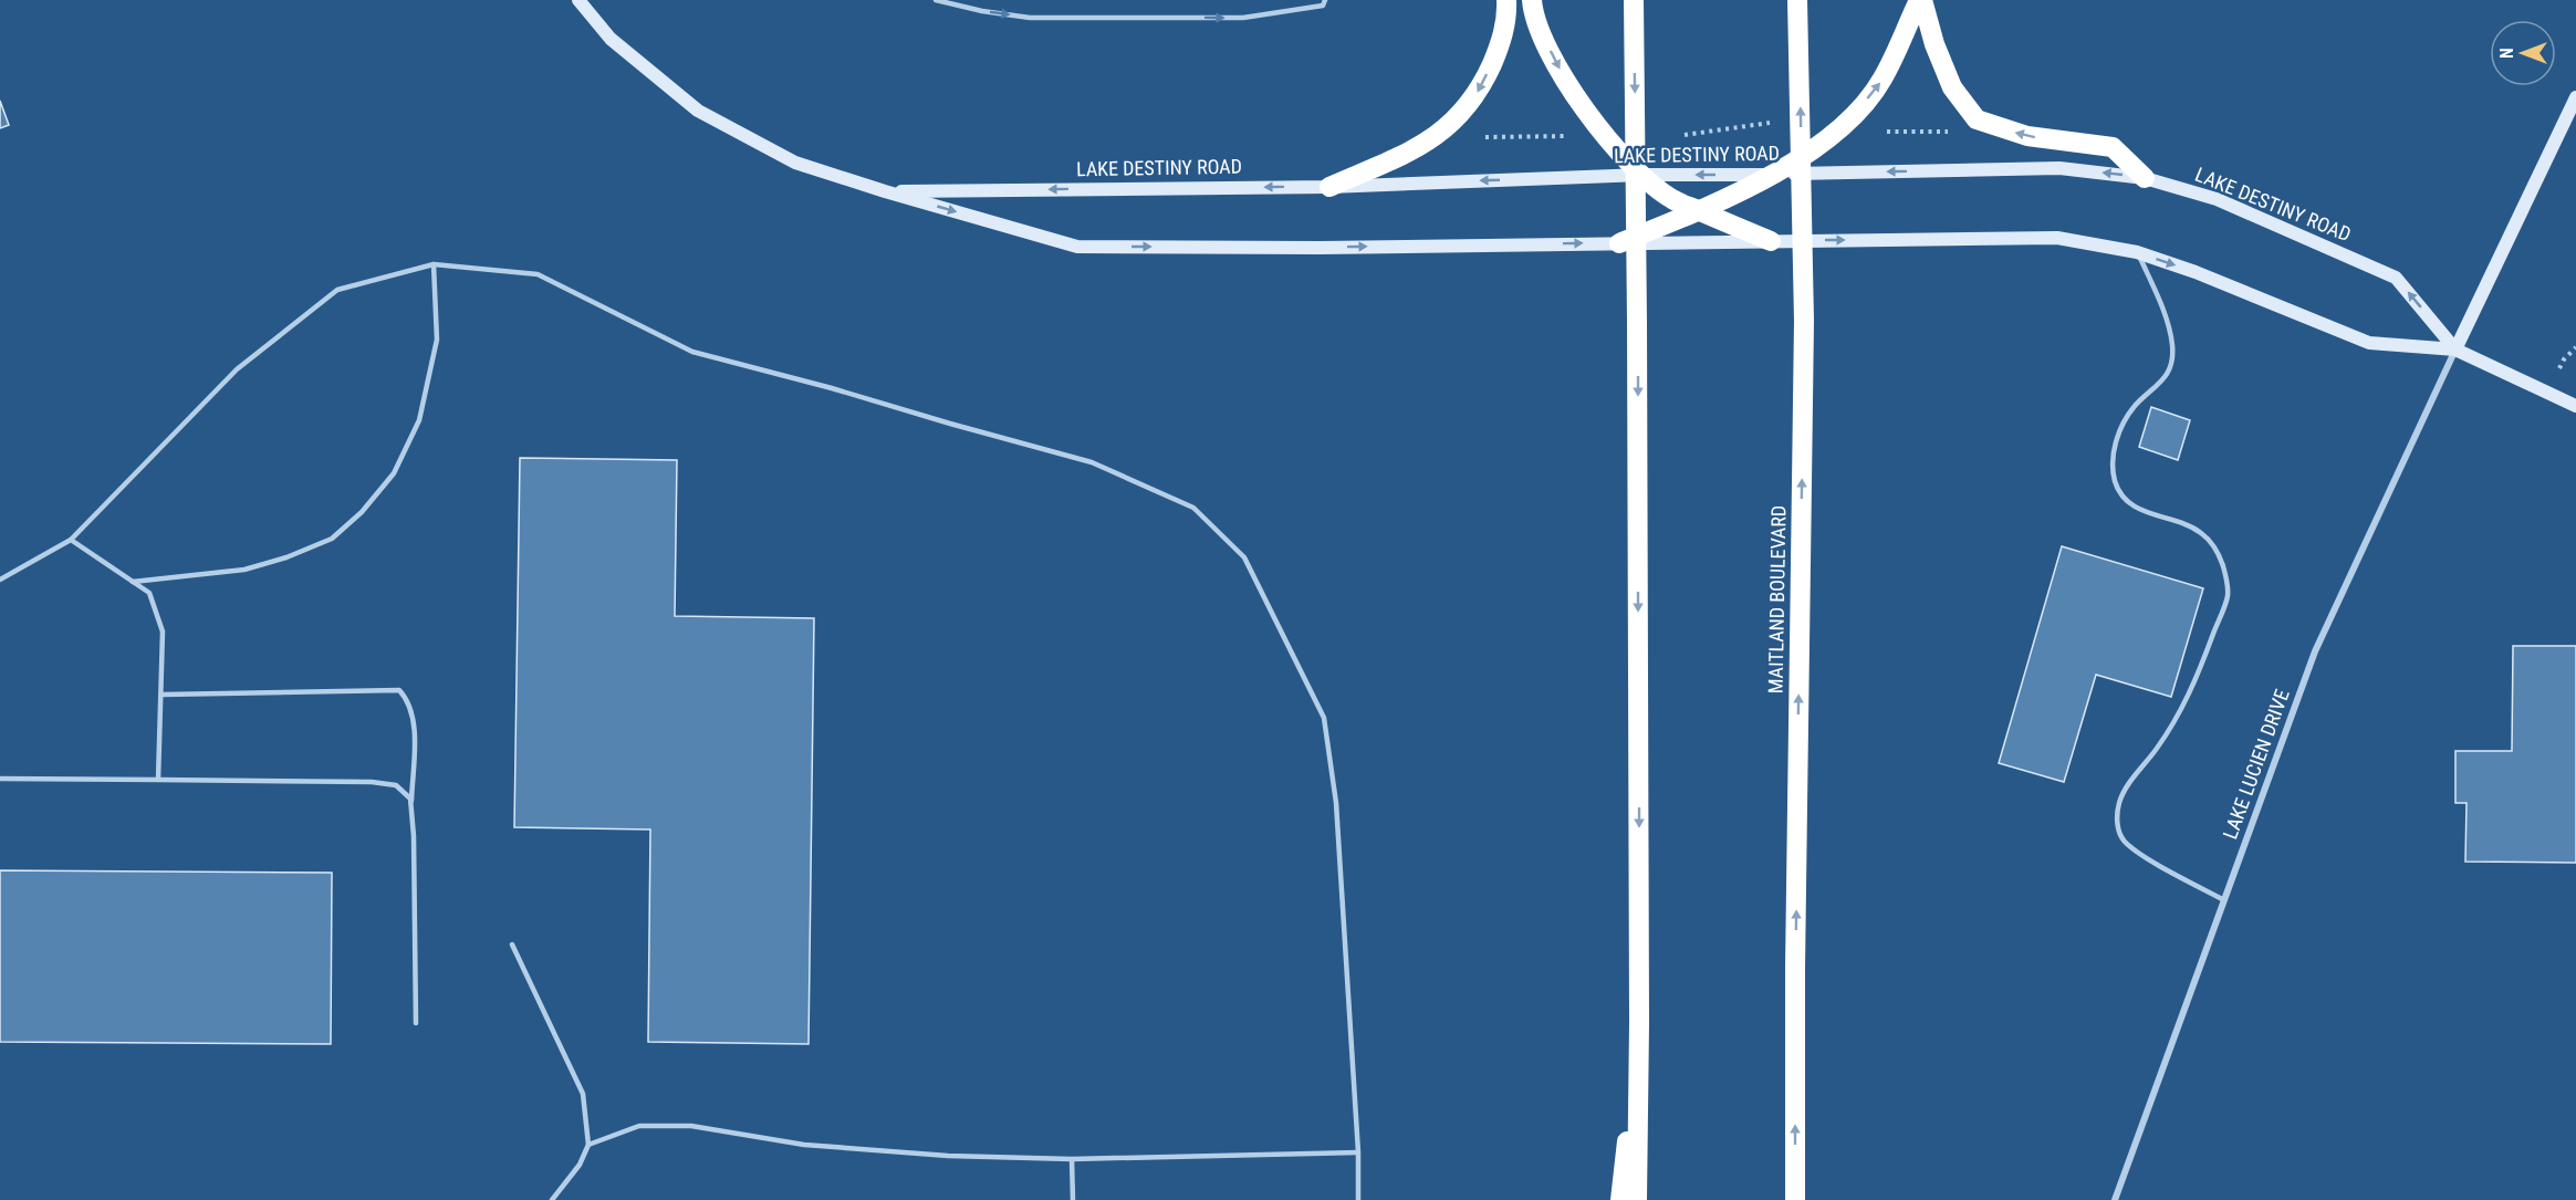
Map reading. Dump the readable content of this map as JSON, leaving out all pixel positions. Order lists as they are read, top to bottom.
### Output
{
  "streets": {
    "highway": ["MAITLAND BOULEVARD"],
    "street": ["LAKE DESTINY ROAD", "LAKE LUCIEN DRIVE"]
  },
  "crossings": [
    ["LAKE DESTINY ROAD", "LAKE LUCIEN DRIVE"]
  ],
  "north": "left"
}
